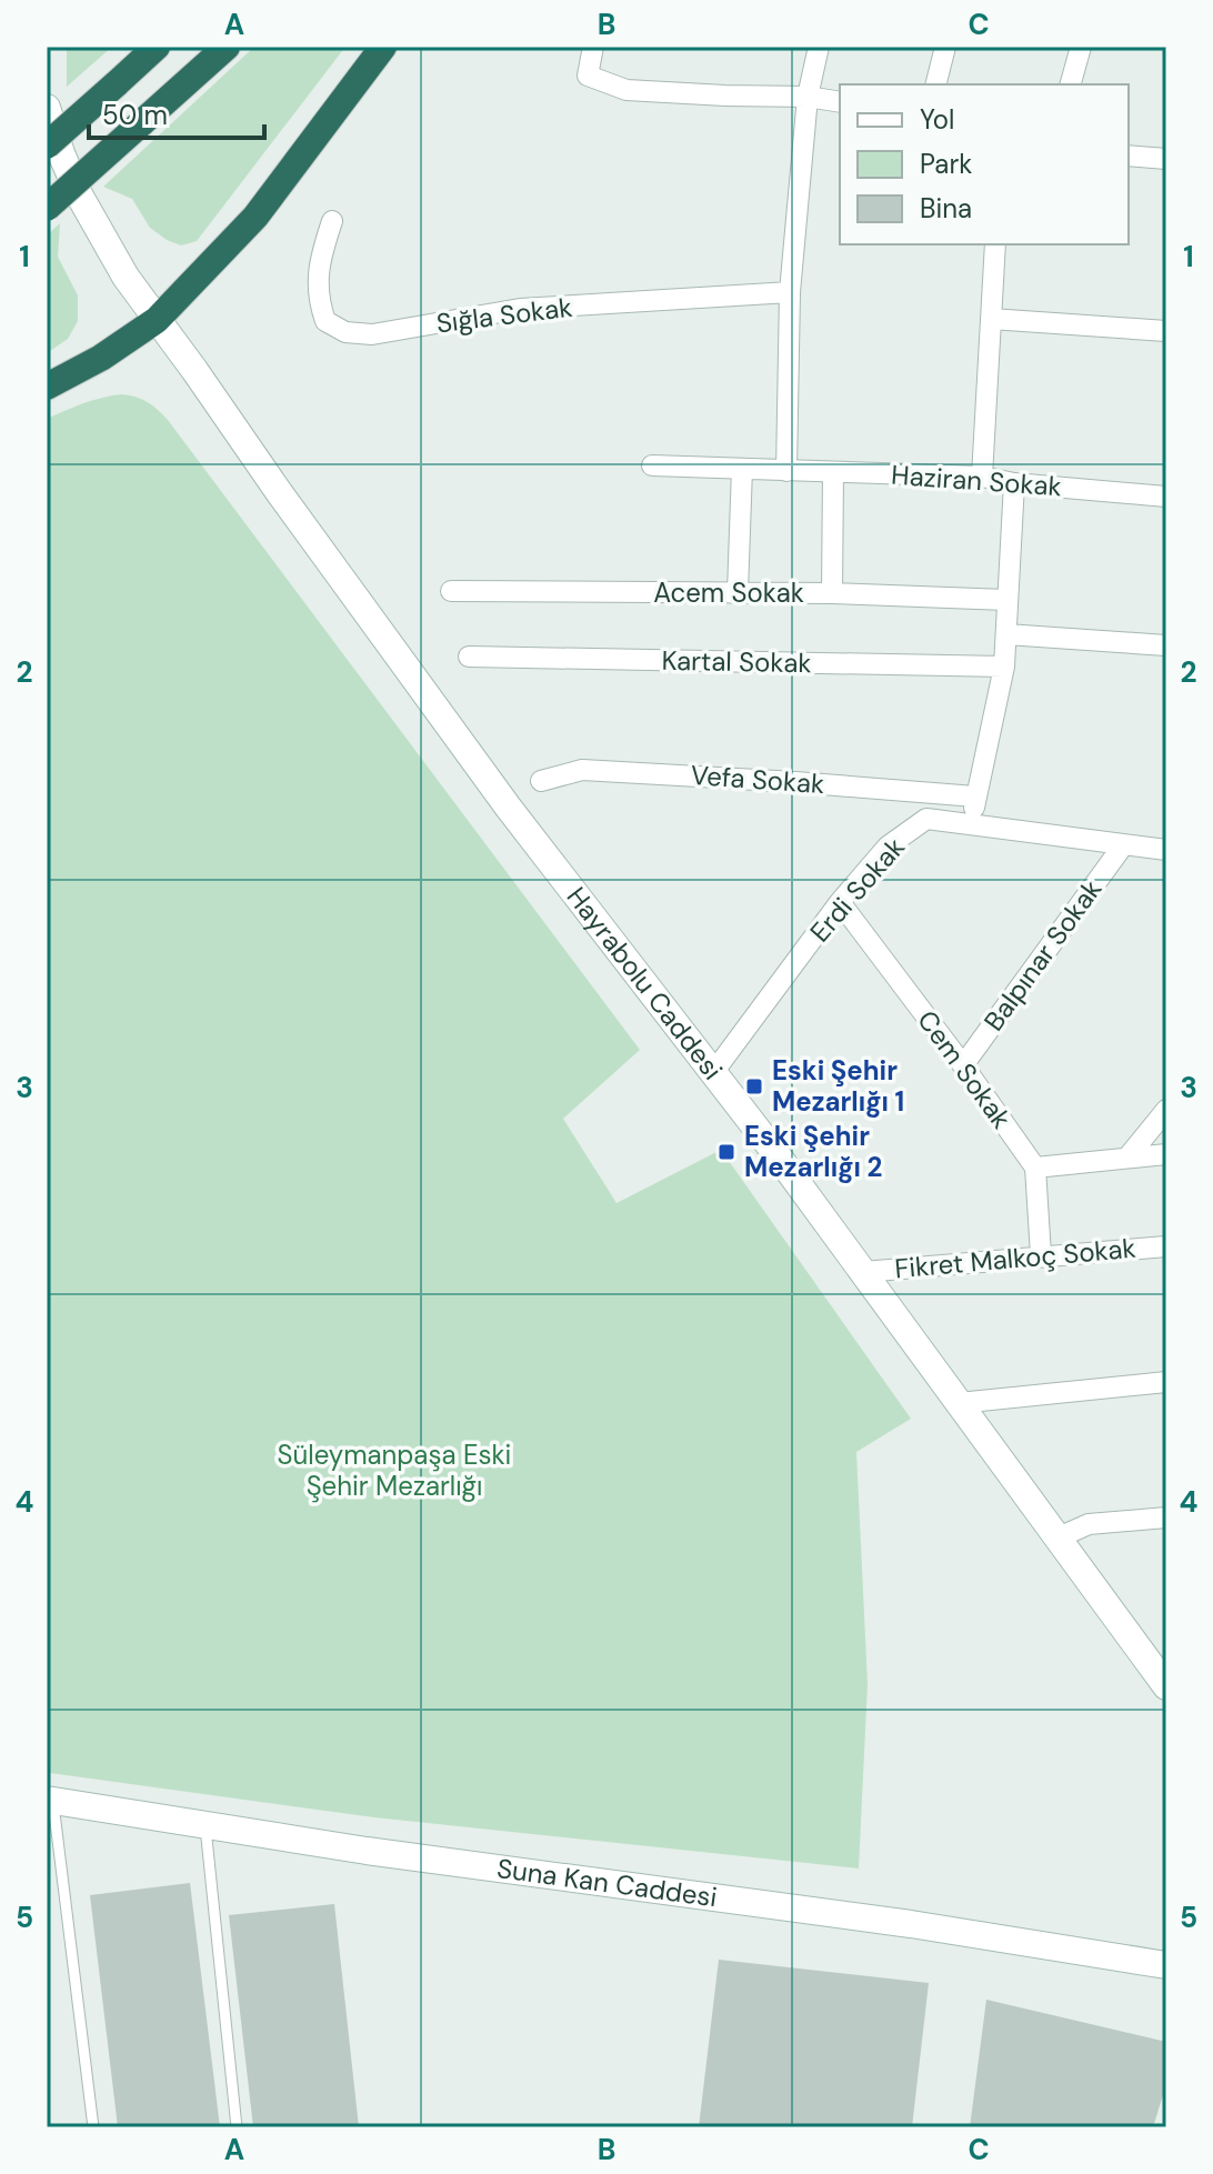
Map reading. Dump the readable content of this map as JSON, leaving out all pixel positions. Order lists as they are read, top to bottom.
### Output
{
  "streets": {
    "main road": ["Hayrabolu Caddesi", "Suna Kan Caddesi"],
    "street": [
      "Sığla Sokak",
      "Haziran Sokak",
      "Acem Sokak",
      "Kartal Sokak",
      "Vefa Sokak",
      "Erdi Sokak",
      "Balpınar Sokak",
      "Cem Sokak",
      "Fikret Malkoç Sokak"
    ]
  },
  "crossings": [
    ["Erdi Sokak", "Balpınar Sokak"],
    ["Erdi Sokak", "Hayrabolu Caddesi"],
    ["Erdi Sokak", "Cem Sokak"],
    ["Balpınar Sokak", "Cem Sokak"],
    ["Hayrabolu Caddesi", "Fikret Malkoç Sokak"]
  ],
  "parks": ["Süleymanpaşa Eski Şehir Mezarlığı"],
  "places": {
    "transit": ["Eski Şehir Mezarlığı 1", "Eski Şehir Mezarlığı 2"]
  },
  "legend": ["Yol", "Park", "Bina"],
  "scale_bar": "50 m",
  "grid": {
    "columns": ["A", "B", "C"],
    "rows": [
      "1",
      "2",
      "3",
      "4",
      "5"
    ]
  }
}
